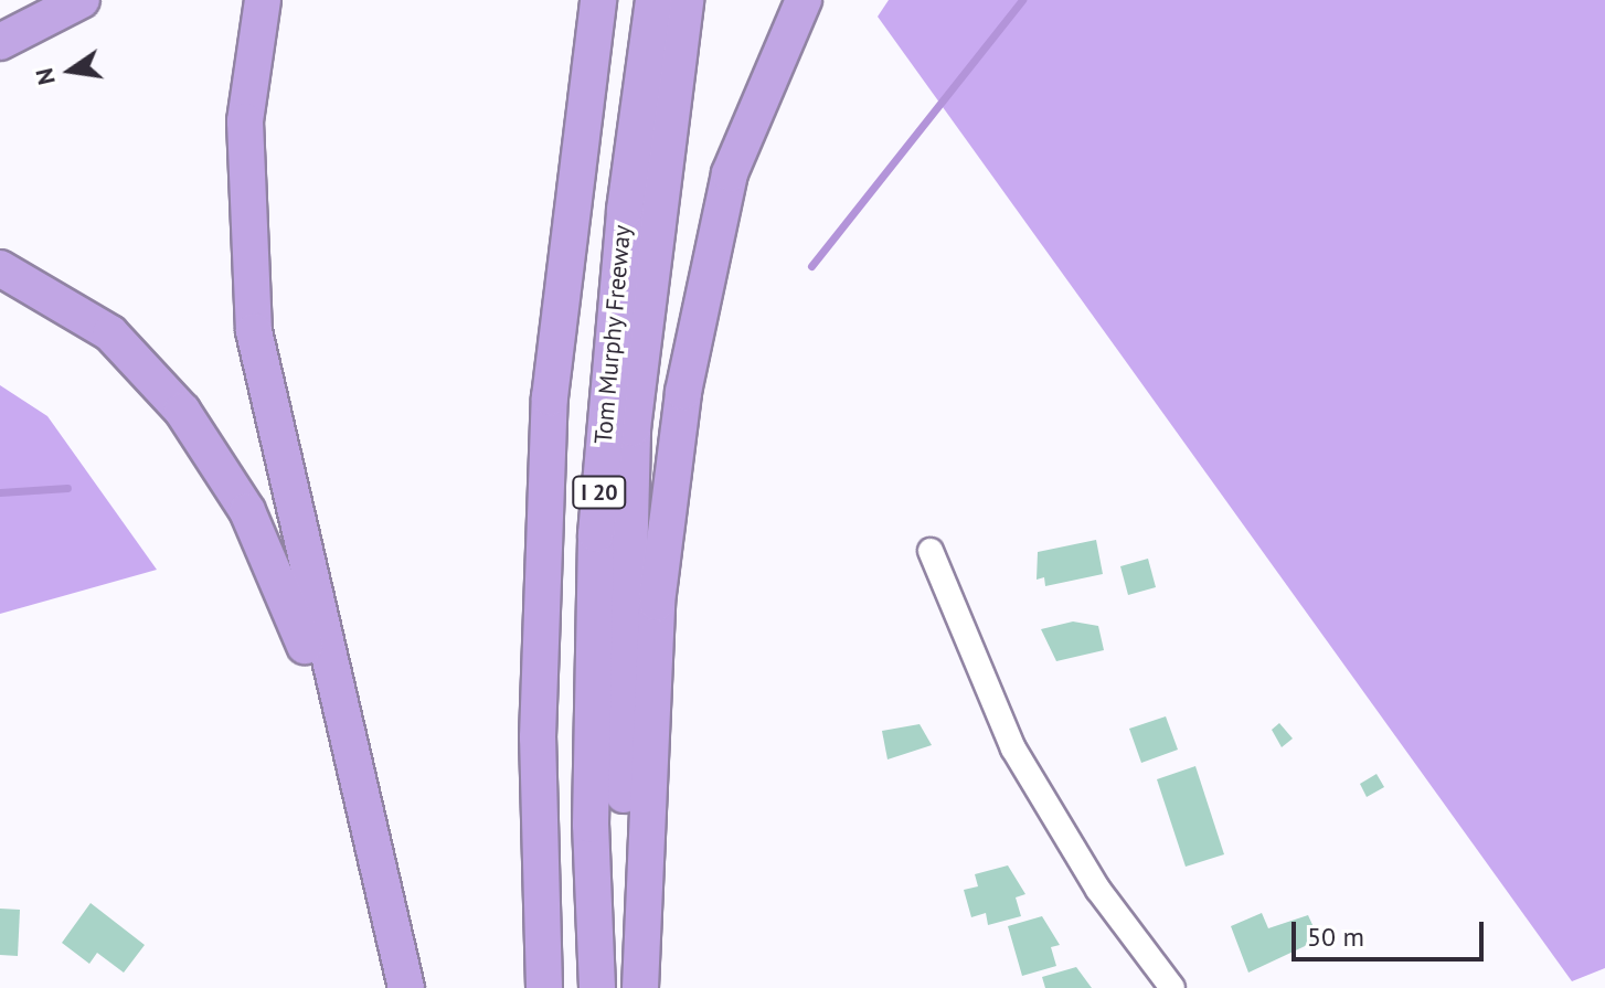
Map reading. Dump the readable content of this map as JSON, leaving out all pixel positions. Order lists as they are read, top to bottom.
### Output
{
  "streets": {
    "highway": ["Tom Murphy Freeway", "I 20"]
  },
  "scale_bar": "50 m",
  "north": "left"
}
